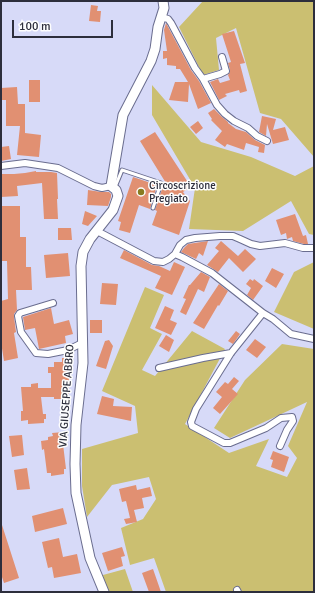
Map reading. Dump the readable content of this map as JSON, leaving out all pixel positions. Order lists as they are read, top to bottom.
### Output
{
  "streets": {
    "street": ["VIA GIUSEPPE ABBRO"]
  },
  "places": ["Circoscrizione Pregiato"],
  "scale_bar": "100 m"
}
